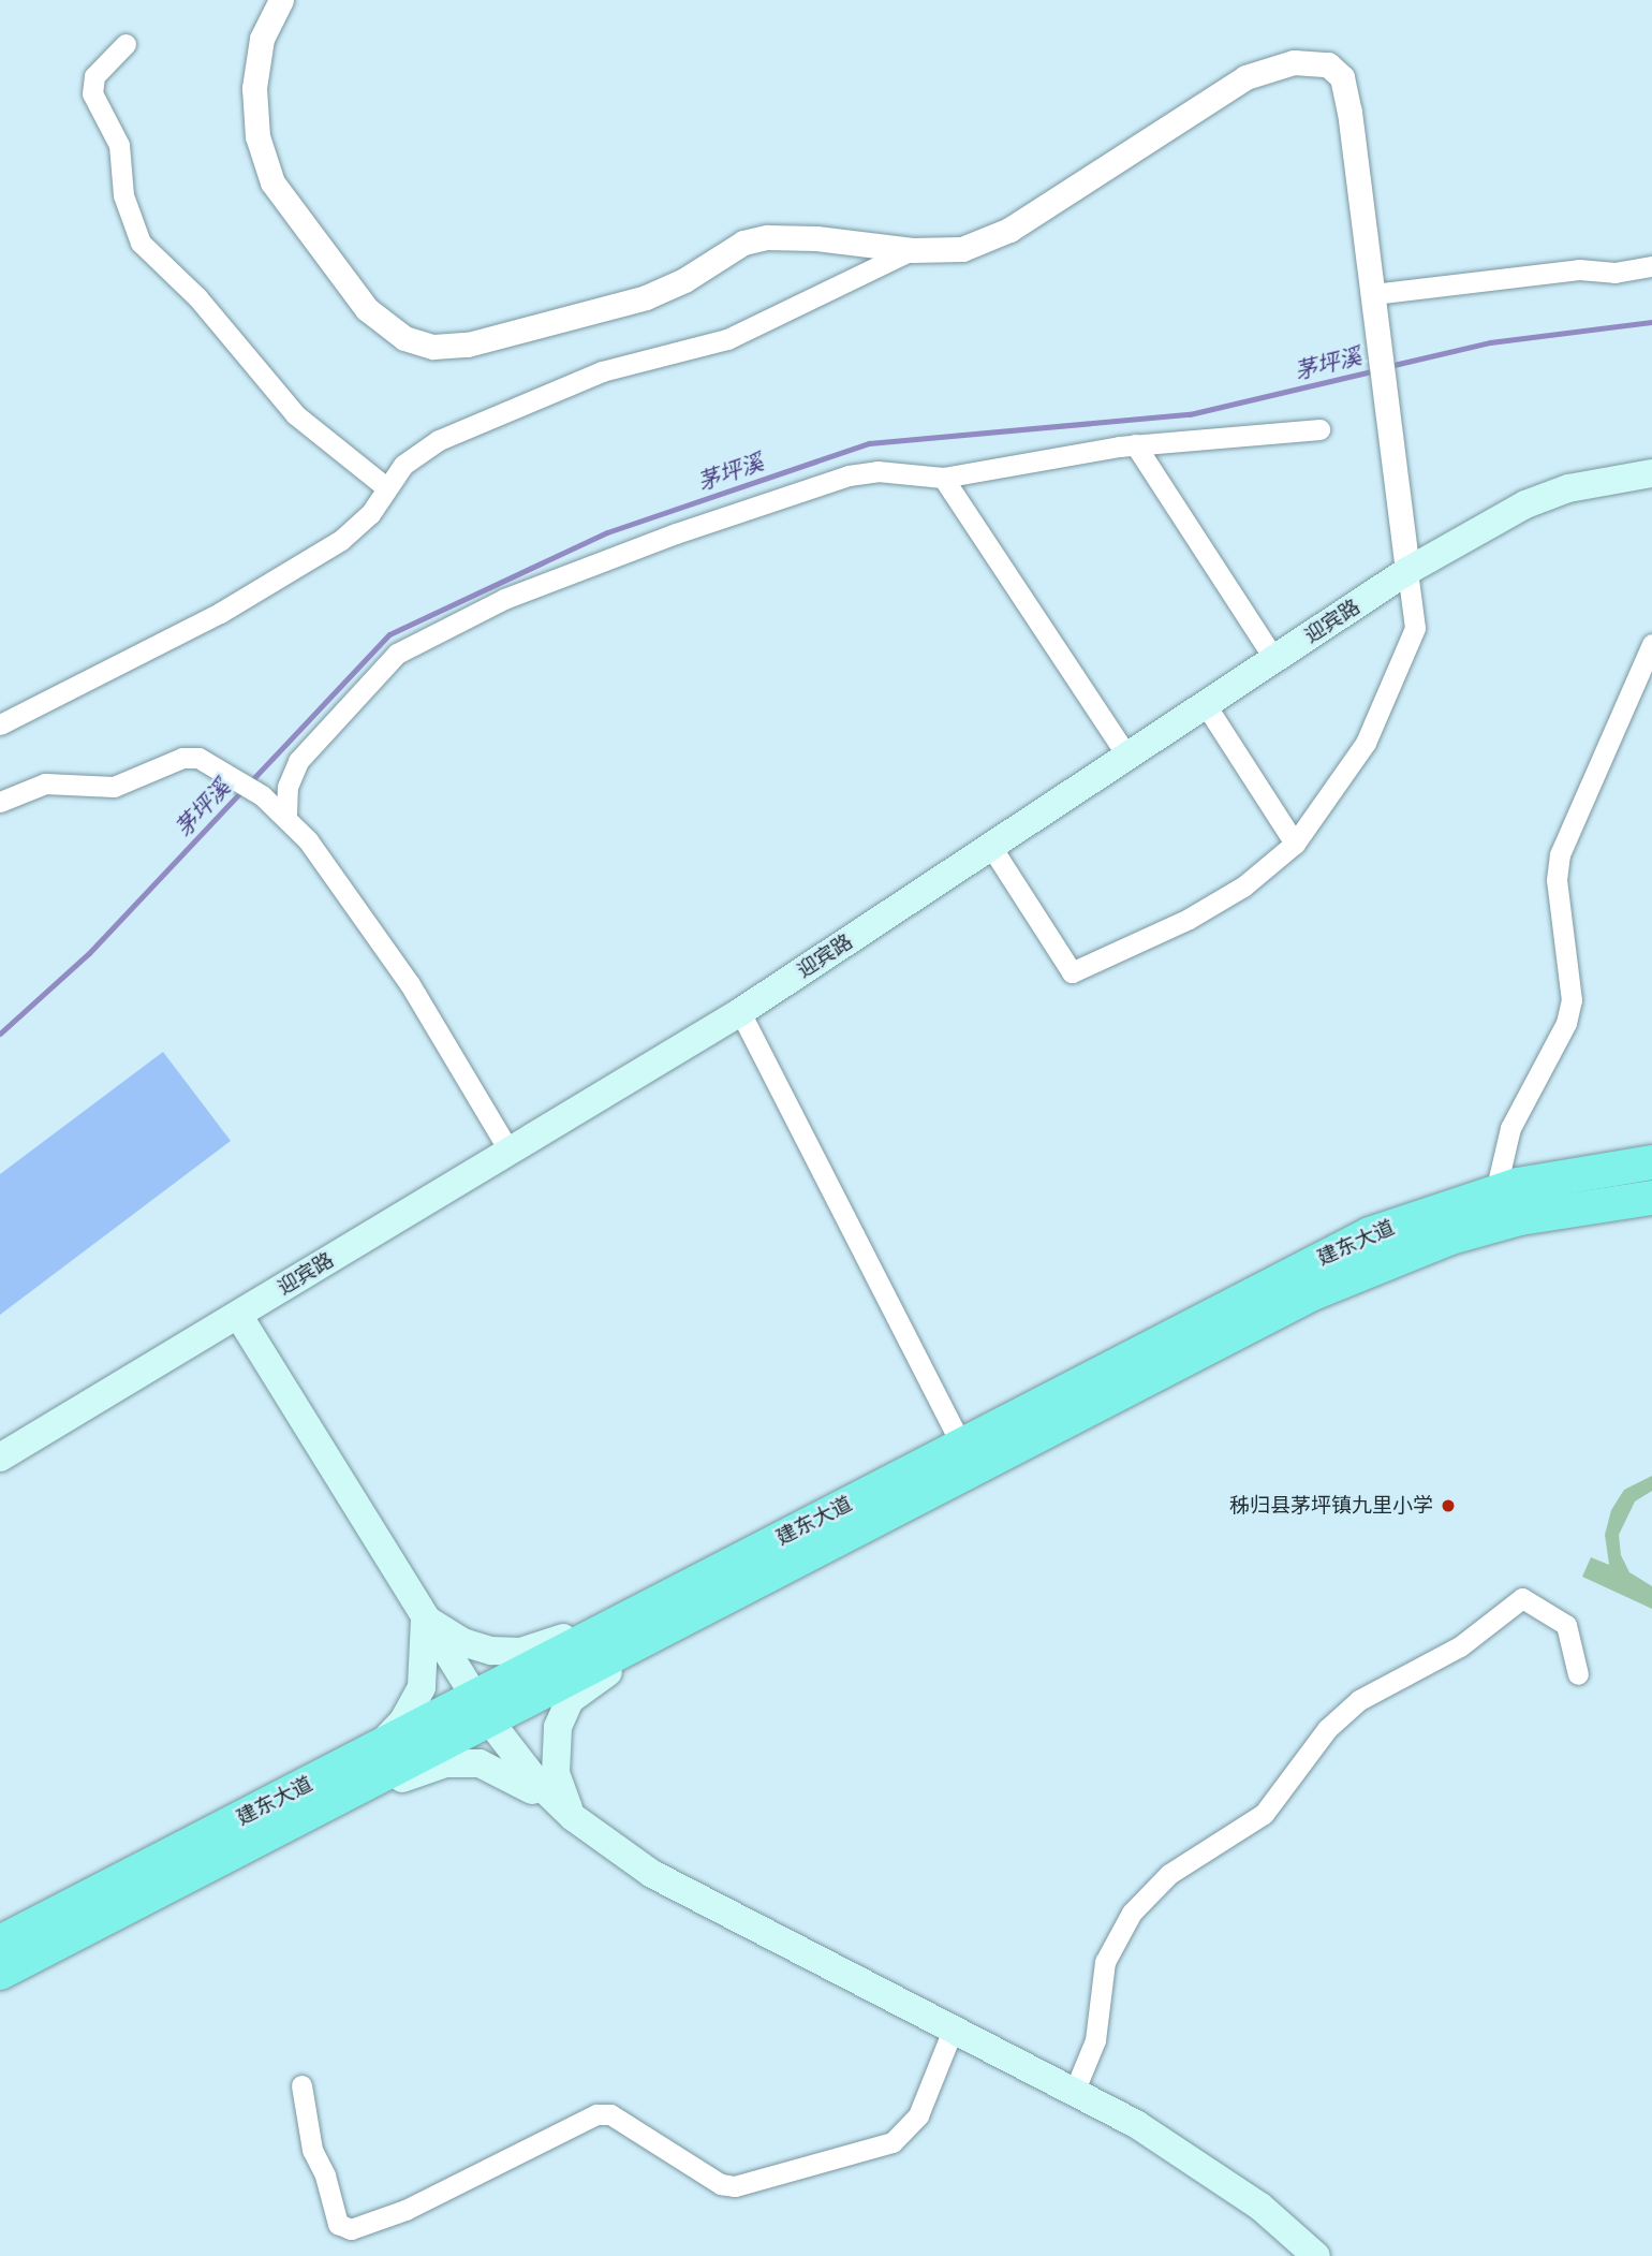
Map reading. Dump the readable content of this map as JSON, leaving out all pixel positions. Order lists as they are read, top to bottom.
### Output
{
  "streets": {
    "highway": ["建东大道"],
    "main road": ["迎宾路"]
  },
  "water": ["茅坪溪"],
  "places": ["秭归县茅坪镇九里小学"]
}
